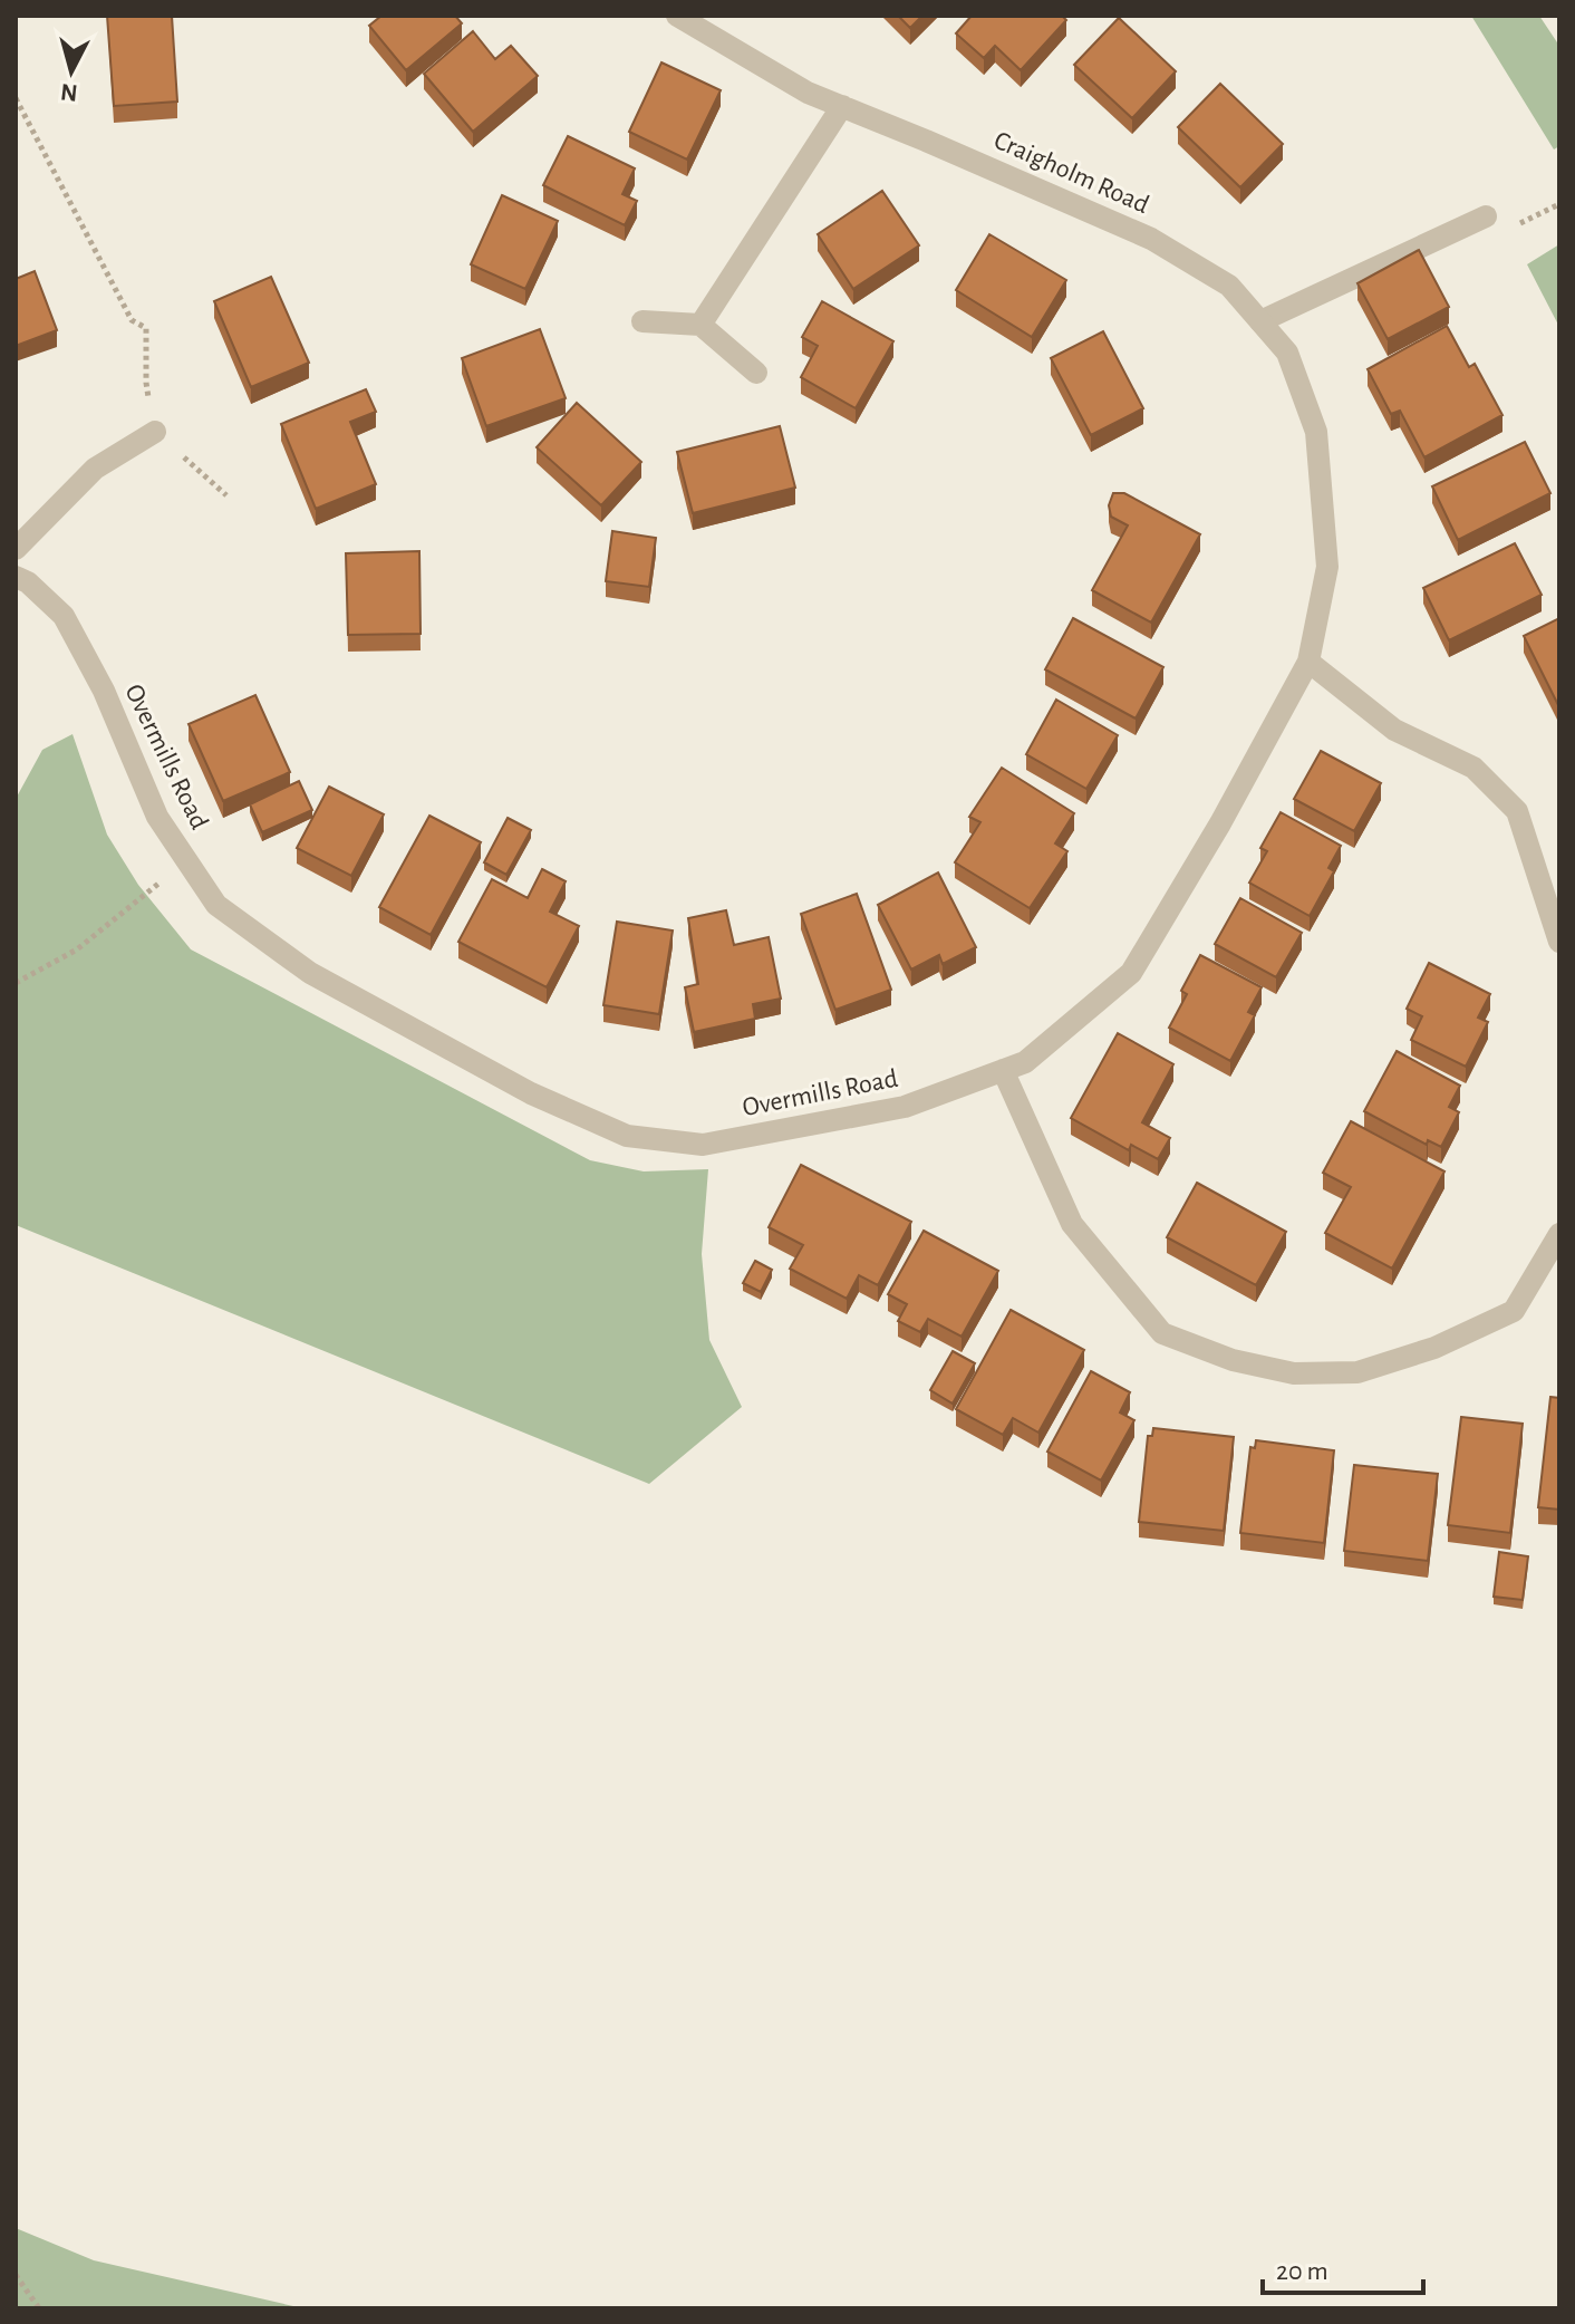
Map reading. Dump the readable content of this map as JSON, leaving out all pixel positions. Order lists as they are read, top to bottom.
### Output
{
  "streets": {
    "street": ["Craigholm Road", "Overmills Road"]
  },
  "crossings": [
    ["Craigholm Road", "Overmills Road"]
  ],
  "scale_bar": "20 m",
  "north": "bottom"
}
